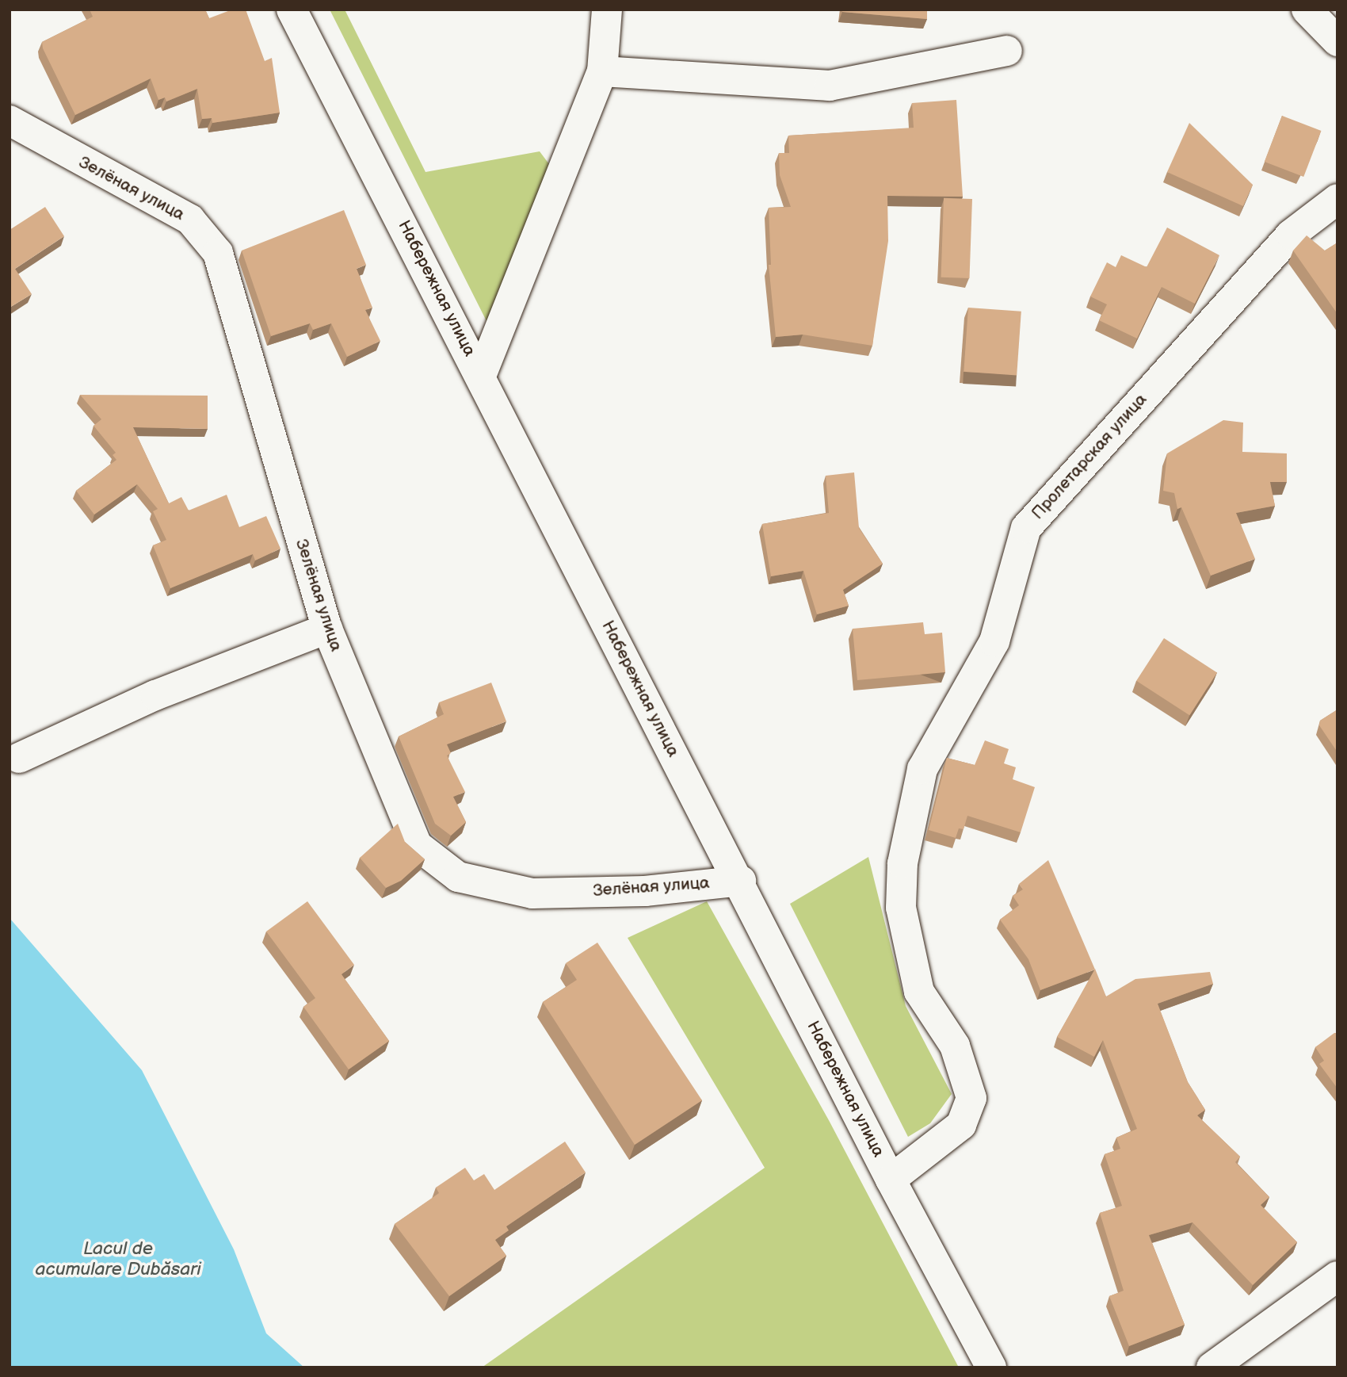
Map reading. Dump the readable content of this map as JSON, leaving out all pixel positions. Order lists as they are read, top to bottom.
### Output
{
  "streets": {
    "street": ["Зелёная улица", "Набережная улица", "Пролетарская улица"]
  },
  "crossings": [
    ["Зелёная улица", "Набережная улица"],
    ["Набережная улица", "Пролетарская улица"]
  ],
  "water": ["Lacul de acumulare Dubăsari"]
}
